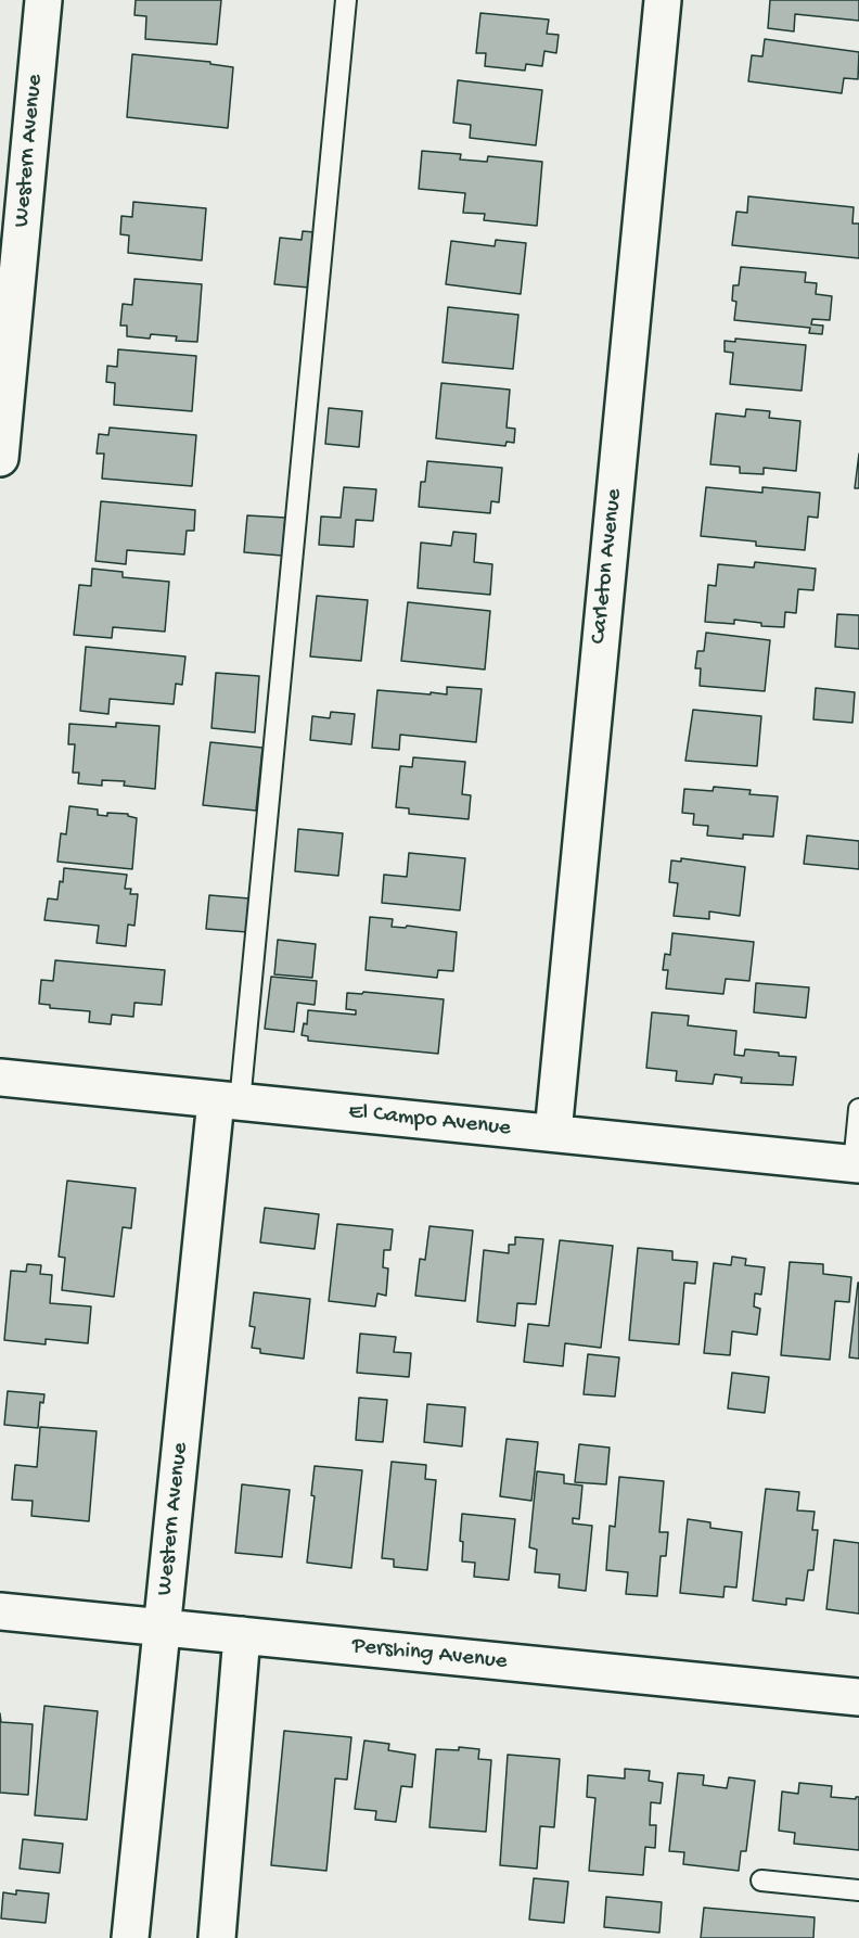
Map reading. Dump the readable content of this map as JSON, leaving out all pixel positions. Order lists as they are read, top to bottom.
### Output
{
  "streets": {
    "street": [
      "Western Avenue",
      "Carleton Avenue",
      "El Campo Avenue",
      "Pershing Avenue"
    ]
  },
  "crossings": [
    ["Western Avenue", "El Campo Avenue"],
    ["Western Avenue", "Pershing Avenue"],
    ["Carleton Avenue", "El Campo Avenue"]
  ]
}
